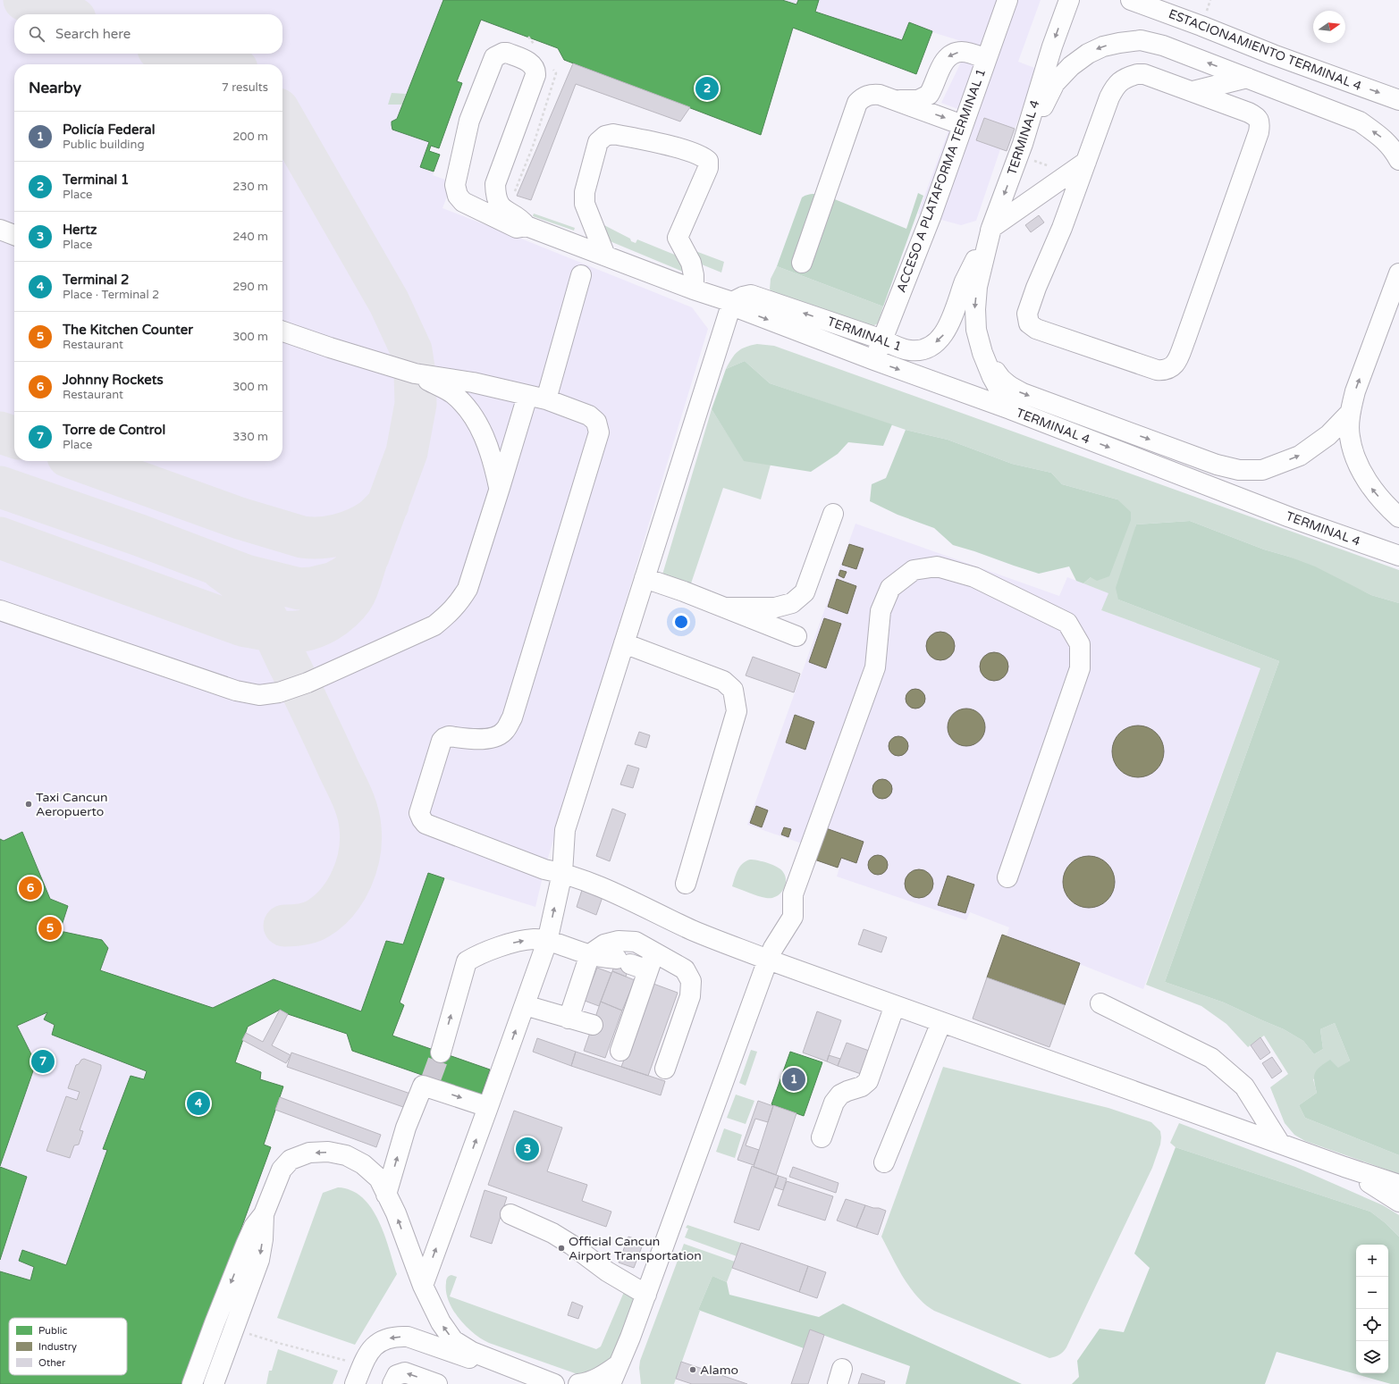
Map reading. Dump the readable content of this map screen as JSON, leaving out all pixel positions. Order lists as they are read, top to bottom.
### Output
{
  "streets": {
    "street": [
      "ESTACIONAMIENTO TERMINAL 4",
      "TERMINAL 4",
      "ACCESO A PLATAFORMA TERMINAL 1",
      "TERMINAL 1"
    ]
  },
  "crossings": [
    ["TERMINAL 4", "TERMINAL 1"],
    ["ACCESO A PLATAFORMA TERMINAL 1", "TERMINAL 1"]
  ],
  "places": ["Taxi Cancun Aeropuerto", "Official Cancun Airport Transportation", "Alamo"],
  "legend": ["Public", "Industry", "Other"],
  "north": "right",
  "page": {
    "search": "Search here",
    "heading": ["Nearby", "7 results"],
    "pins": [
      "2",
      "6",
      "5",
      "7",
      "1",
      "4",
      "3"
    ],
    "list": [
      {
        "mark": "1",
        "name": "Policía Federal",
        "note": "Public building",
        "value": "200 m"
      },
      {
        "mark": "2",
        "name": "Terminal 1",
        "note": "Place",
        "value": "230 m"
      },
      {
        "mark": "3",
        "name": "Hertz",
        "note": "Place",
        "value": "240 m"
      },
      {
        "mark": "4",
        "name": "Terminal 2",
        "note": "Place · Terminal 2",
        "value": "290 m"
      },
      {
        "mark": "5",
        "name": "The Kitchen Counter",
        "note": "Restaurant",
        "value": "300 m"
      },
      {
        "mark": "6",
        "name": "Johnny Rockets",
        "note": "Restaurant",
        "value": "300 m"
      },
      {
        "mark": "7",
        "name": "Torre de Control",
        "note": "Place",
        "value": "330 m"
      }
    ],
    "map_buttons": ["+", "−"]
  }
}
